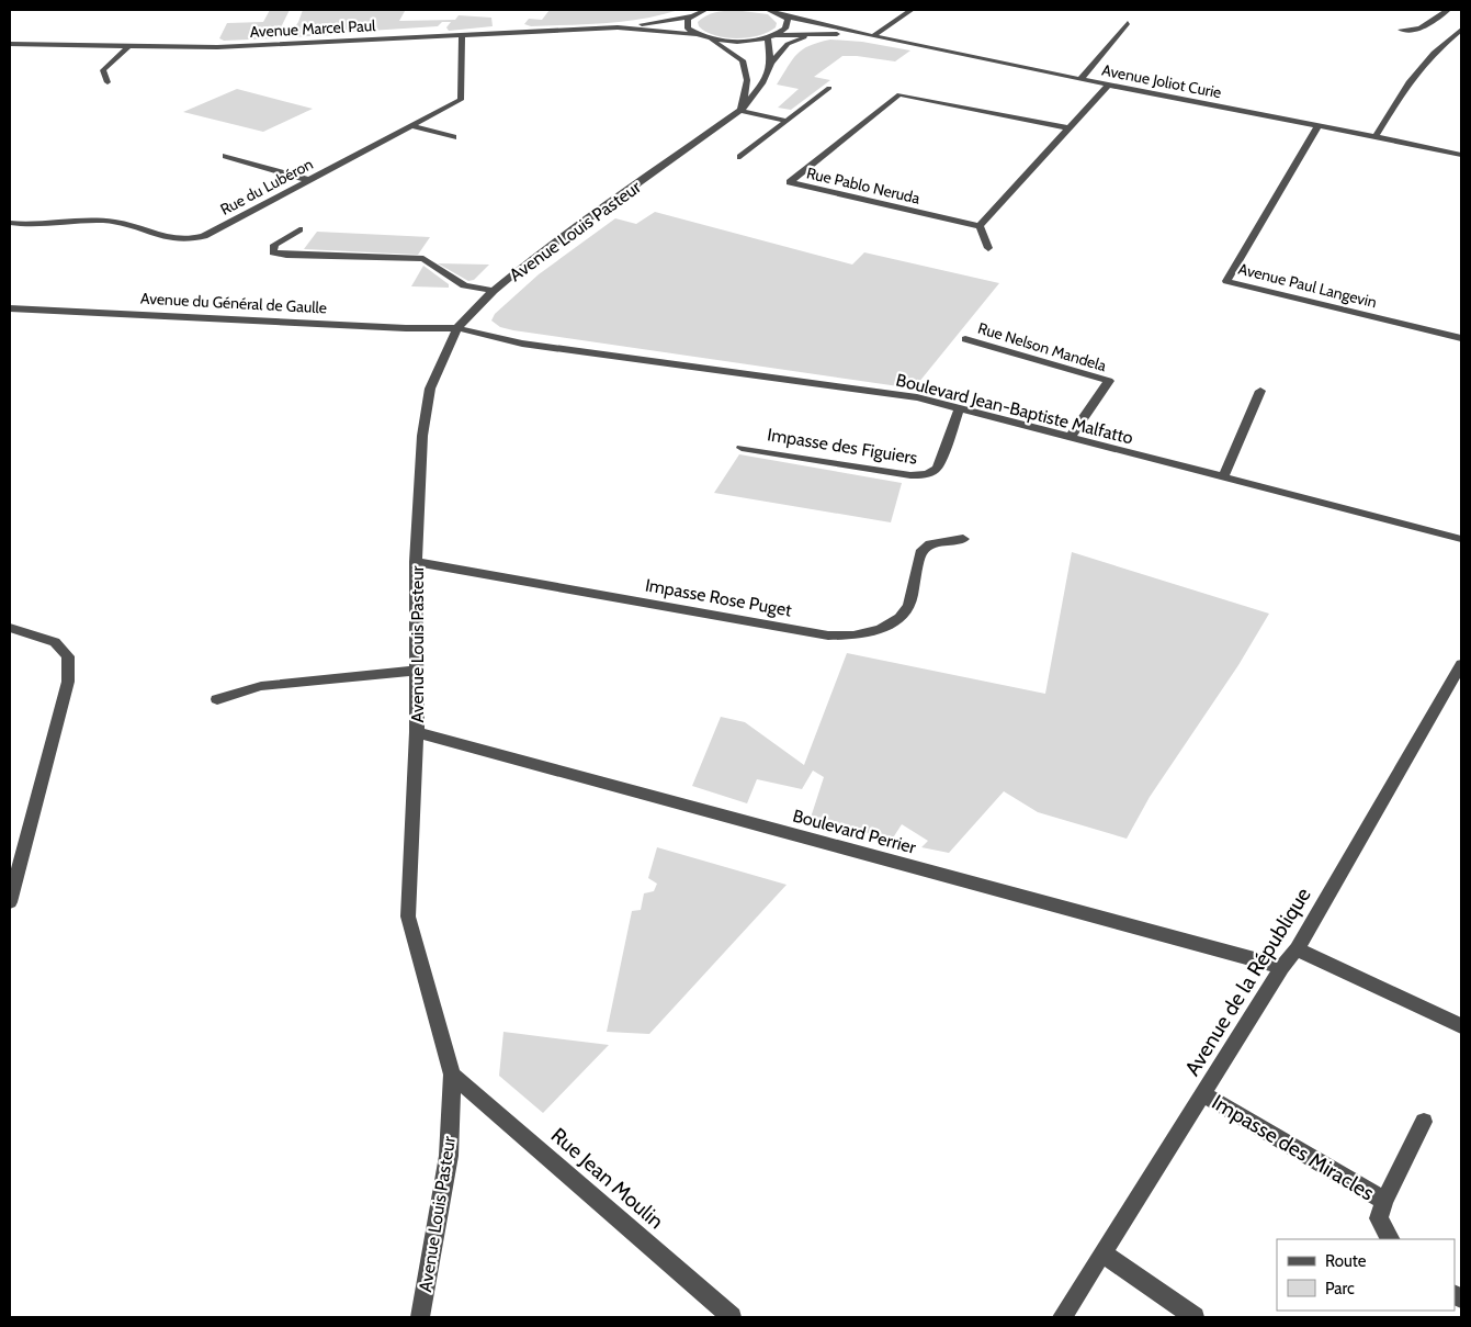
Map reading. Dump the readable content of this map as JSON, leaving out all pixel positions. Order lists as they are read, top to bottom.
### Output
{
  "streets": {
    "street": [
      "Avenue Marcel Paul",
      "Avenue Joliot Curie",
      "Rue Pablo Neruda",
      "Rue du Lubéron",
      "Avenue Louis Pasteur",
      "Avenue Paul Langevin",
      "Avenue du Général de Gaulle",
      "Rue Nelson Mandela",
      "Boulevard Jean-Baptiste Malfatto",
      "Impasse des Figuiers",
      "Impasse Rose Puget",
      "Boulevard Perrier",
      "Avenue de la République",
      "Impasse des Miracles",
      "Rue Jean Moulin"
    ]
  },
  "crossings": [
    ["Avenue Marcel Paul", "Avenue Joliot Curie"],
    ["Avenue Marcel Paul", "Rue du Lubéron"],
    ["Avenue Joliot Curie", "Avenue Louis Pasteur"],
    ["Avenue Joliot Curie", "Avenue Paul Langevin"],
    ["Avenue Louis Pasteur", "Avenue du Général de Gaulle"],
    ["Avenue Louis Pasteur", "Boulevard Jean-Baptiste Malfatto"],
    ["Avenue Louis Pasteur", "Impasse Rose Puget"],
    ["Avenue Louis Pasteur", "Boulevard Perrier"],
    ["Avenue Louis Pasteur", "Rue Jean Moulin"],
    ["Avenue du Général de Gaulle", "Boulevard Jean-Baptiste Malfatto"],
    ["Rue Nelson Mandela", "Boulevard Jean-Baptiste Malfatto"],
    ["Boulevard Jean-Baptiste Malfatto", "Impasse des Figuiers"],
    ["Boulevard Perrier", "Avenue de la République"],
    ["Avenue de la République", "Impasse des Miracles"]
  ],
  "legend": ["Route", "Parc"]
}
